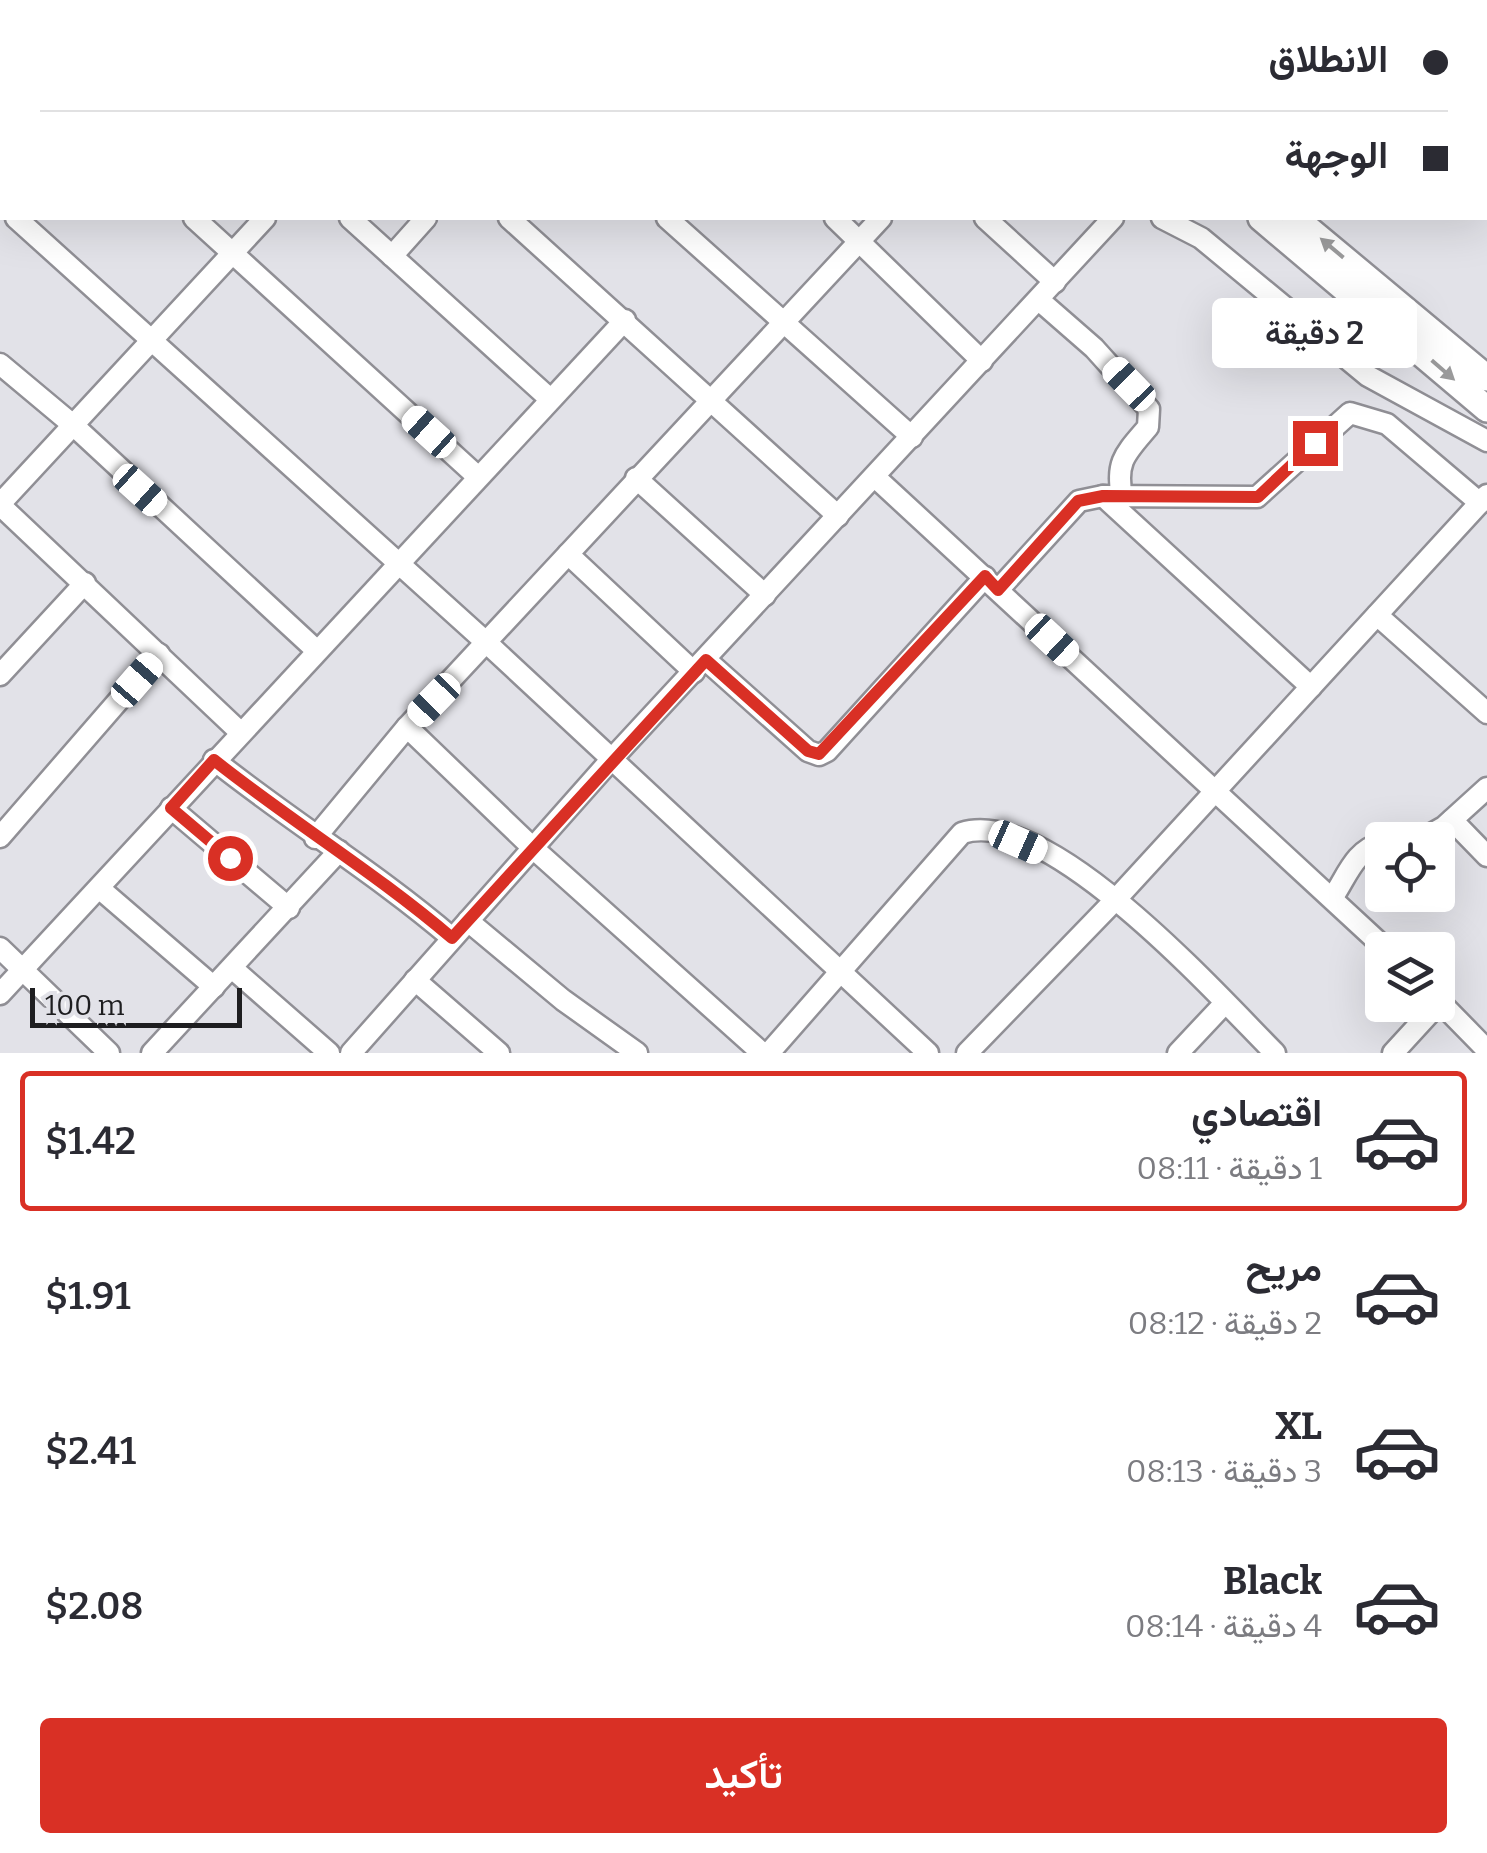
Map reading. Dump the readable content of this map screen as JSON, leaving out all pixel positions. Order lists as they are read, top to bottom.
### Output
{
  "scale_bar": "100 m",
  "page": {
    "banner": ["الانطلاق", "الوجهة"],
    "bubble": "2 دقيقة",
    "scale": "100 m",
    "list": [
      {
        "name": "اقتصادي",
        "note": "1 دقيقة · 08:11",
        "value": "$1.42"
      },
      {
        "name": "مريح",
        "note": "2 دقيقة · 08:12",
        "value": "$1.91"
      },
      {
        "name": "XL",
        "note": "3 دقيقة · 08:13",
        "value": "$2.41"
      },
      {
        "name": "Black",
        "note": "4 دقيقة · 08:14",
        "value": "$2.08"
      }
    ],
    "buttons": "تأكيد"
  }
}
